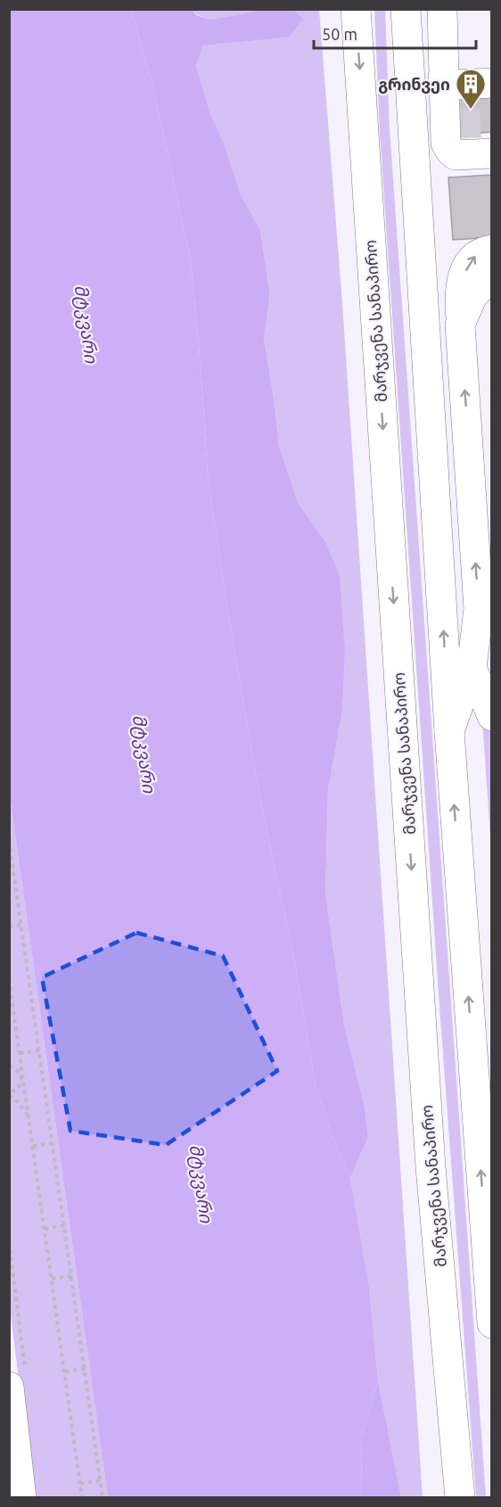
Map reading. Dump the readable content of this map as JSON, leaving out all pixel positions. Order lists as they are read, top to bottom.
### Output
{
  "streets": {
    "main road": ["მარჯვენა სანაპირო"]
  },
  "water": ["მტკვარი"],
  "places": {
    "building": ["გრინვეი"]
  },
  "scale_bar": "50 m"
}
